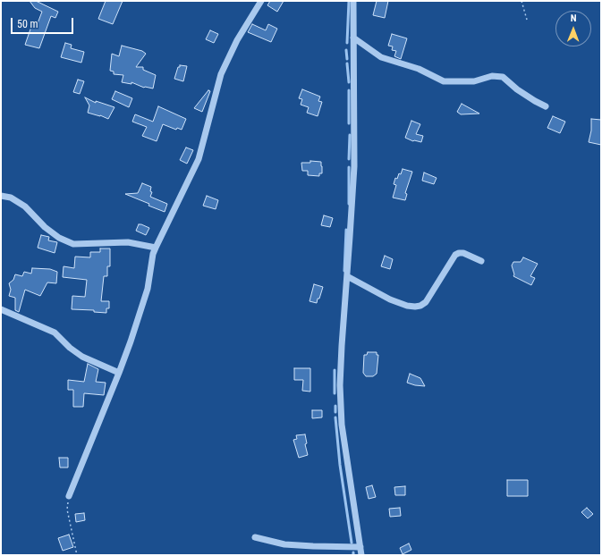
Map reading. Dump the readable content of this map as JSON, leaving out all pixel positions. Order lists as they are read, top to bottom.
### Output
{
  "scale_bar": "50 m",
  "north": "top"
}
